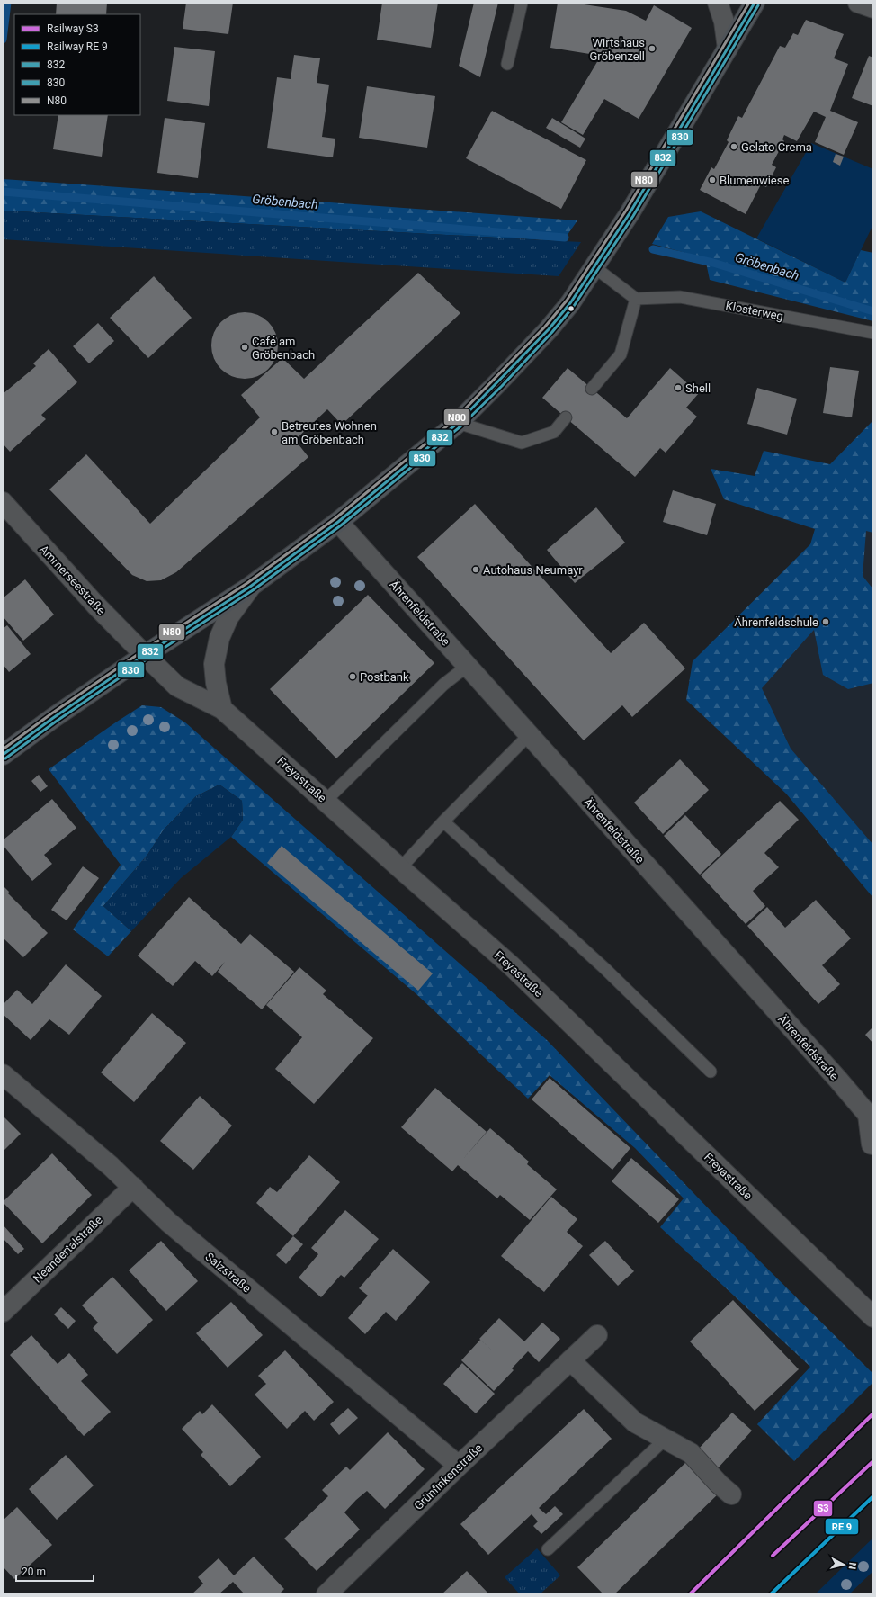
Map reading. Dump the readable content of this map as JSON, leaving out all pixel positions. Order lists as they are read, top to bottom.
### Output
{
  "streets": {
    "street": [
      "Ammerseestraße",
      "Ährenfeldstraße",
      "Freyastraße",
      "Neandertalstraße",
      "Salzstraße",
      "Grünfinkenstraße"
    ],
    "lane": ["Klosterweg"]
  },
  "crossings": [
    ["Ammerseestraße", "Freyastraße"],
    ["Neandertalstraße", "Salzstraße"],
    ["Salzstraße", "Grünfinkenstraße"]
  ],
  "water": ["Gröbenbach"],
  "places": [
    "Wirtshaus Gröbenzell",
    "Gelato Crema",
    "Blumenwiese",
    "Café am Gröbenbach",
    "Shell",
    "Betreutes Wohnen am Gröbenbach",
    "Autohaus Neumayr",
    "Ährenfeldschule",
    "Postbank"
  ],
  "lines": [
    "transit line 832",
    "transit line N80",
    "transit line 830",
    "rail line S3"
  ],
  "legend": [
    "Railway S3",
    "Railway RE 9",
    "832",
    "830",
    "N80"
  ],
  "scale_bar": "20 m",
  "north": "right"
}
